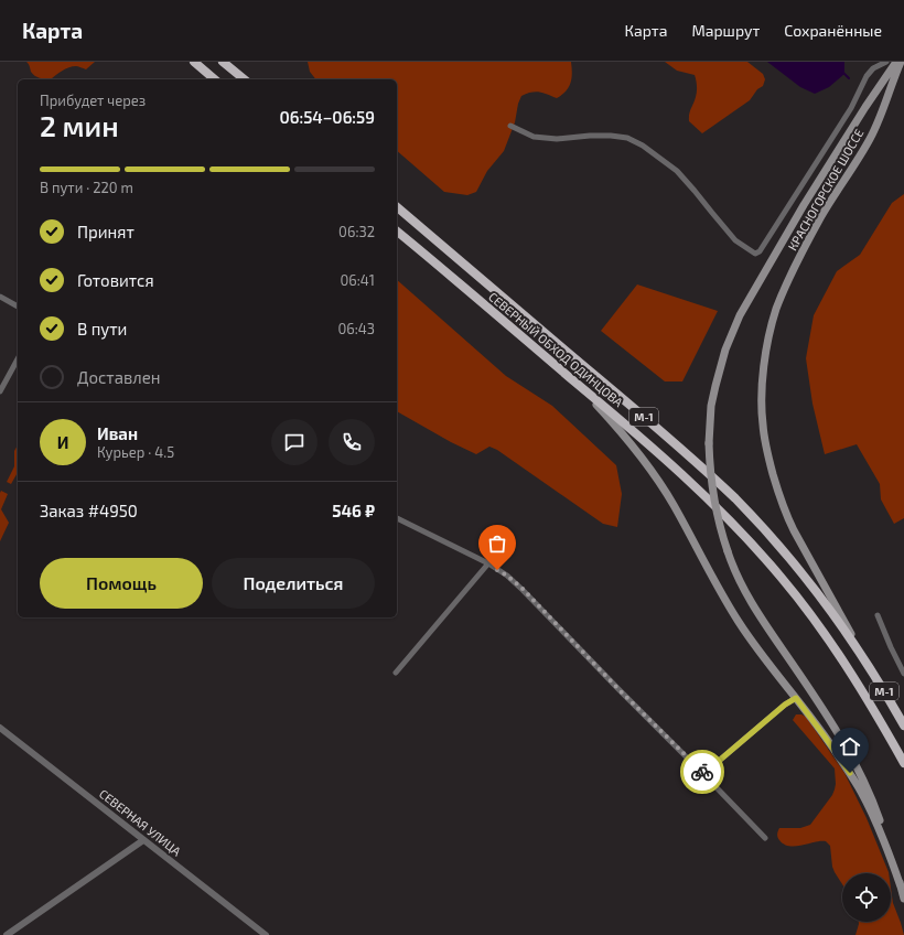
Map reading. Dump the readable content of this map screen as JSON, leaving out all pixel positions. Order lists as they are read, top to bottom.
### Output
{
  "streets": {
    "highway": ["СЕВЕРНЫЙ ОБХОД ОДИНЦОВА", "М-1"],
    "main road": ["КРАСНОГОРСКОЕ ШОССЕ"],
    "street": ["СЕВЕРНАЯ УЛИЦА"]
  },
  "crossings": [
    ["КРАСНОГОРСКОЕ ШОССЕ", "СЕВЕРНЫЙ ОБХОД ОДИНЦОВА"]
  ],
  "page": {
    "header": "Карта",
    "nav": ["Карта", "Маршрут", "Сохранённые"],
    "heading": ["2 мин", "Прибудет через", "06:54–06:59"],
    "panel": [
      "Иван",
      "Курьер · 4.5",
      "Заказ #4950",
      "546 ₽"
    ],
    "bar": "В пути · 220 m",
    "list": [
      ["Принят", "06:32"],
      ["Готовится", "06:41"],
      ["В пути", "06:43"],
      "Доставлен"
    ],
    "round": "И",
    "buttons": ["Помощь", "Поделиться"]
  }
}
